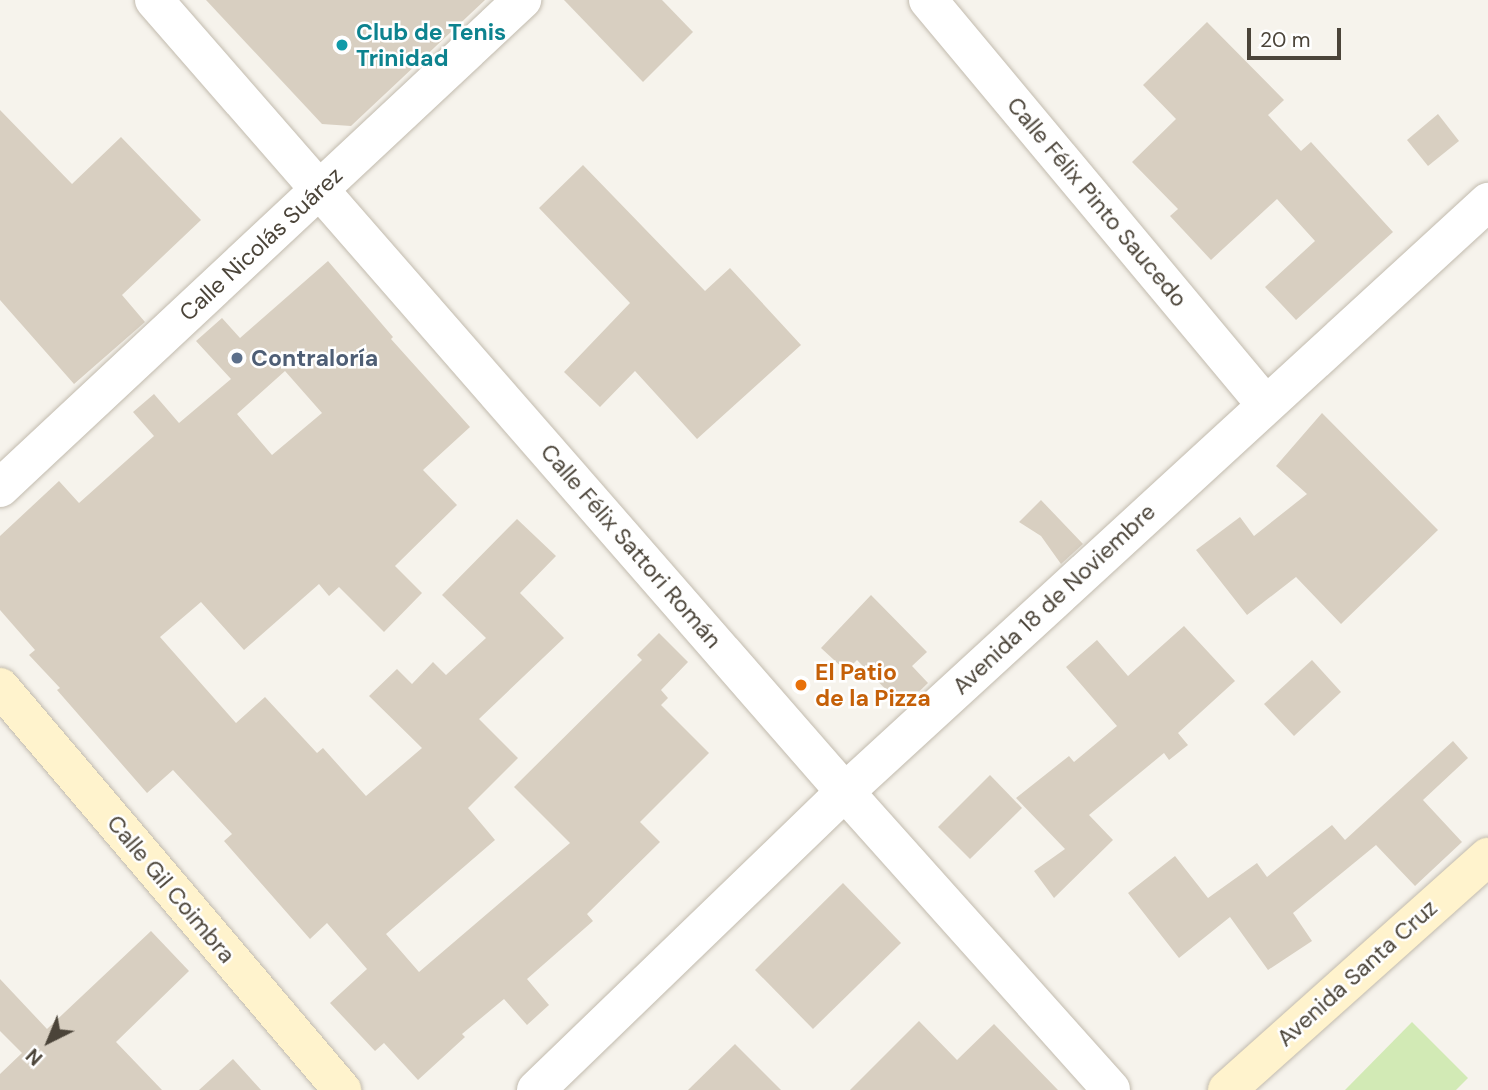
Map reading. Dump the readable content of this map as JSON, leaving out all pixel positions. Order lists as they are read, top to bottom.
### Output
{
  "streets": {
    "street": [
      "Calle Félix Pinto Saucedo",
      "Calle Nicolás Suárez",
      "Calle Félix Sattori Román",
      "Avenida 18 de Noviembre",
      "Calle Gil Coimbra",
      "Avenida Santa Cruz"
    ]
  },
  "crossings": [
    ["Calle Félix Pinto Saucedo", "Avenida 18 de Noviembre"],
    ["Calle Nicolás Suárez", "Calle Félix Sattori Román"],
    ["Calle Félix Sattori Román", "Avenida 18 de Noviembre"]
  ],
  "places": ["Club de Tenis Trinidad", "Contraloría", "El Patio de la Pizza"],
  "scale_bar": "20 m",
  "north": "bottom left"
}
